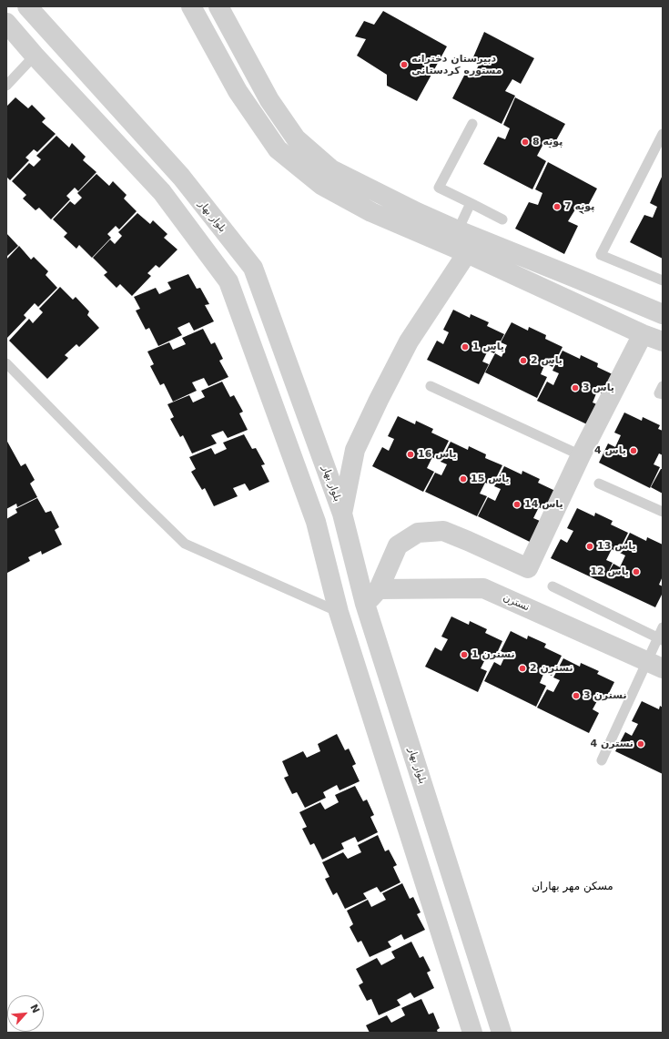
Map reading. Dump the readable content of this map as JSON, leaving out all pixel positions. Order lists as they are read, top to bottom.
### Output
{
  "streets": {
    "street": ["بلوار بهار", "نسترن"]
  },
  "districts": ["مسکن مهر بهاران"],
  "places": [
    "دبیرستان دخترانه مستوره کردستانی",
    "پونه 8",
    "پونه 7",
    "یاس 1",
    "یاس 2",
    "یاس 3",
    "یاس 4",
    "یاس 16",
    "یاس 15",
    "یاس 14",
    "یاس 13",
    "یاس 12",
    "نسترن 1",
    "نسترن 2",
    "نسترن 3",
    "نسترن 4"
  ],
  "north": "top right"
}
